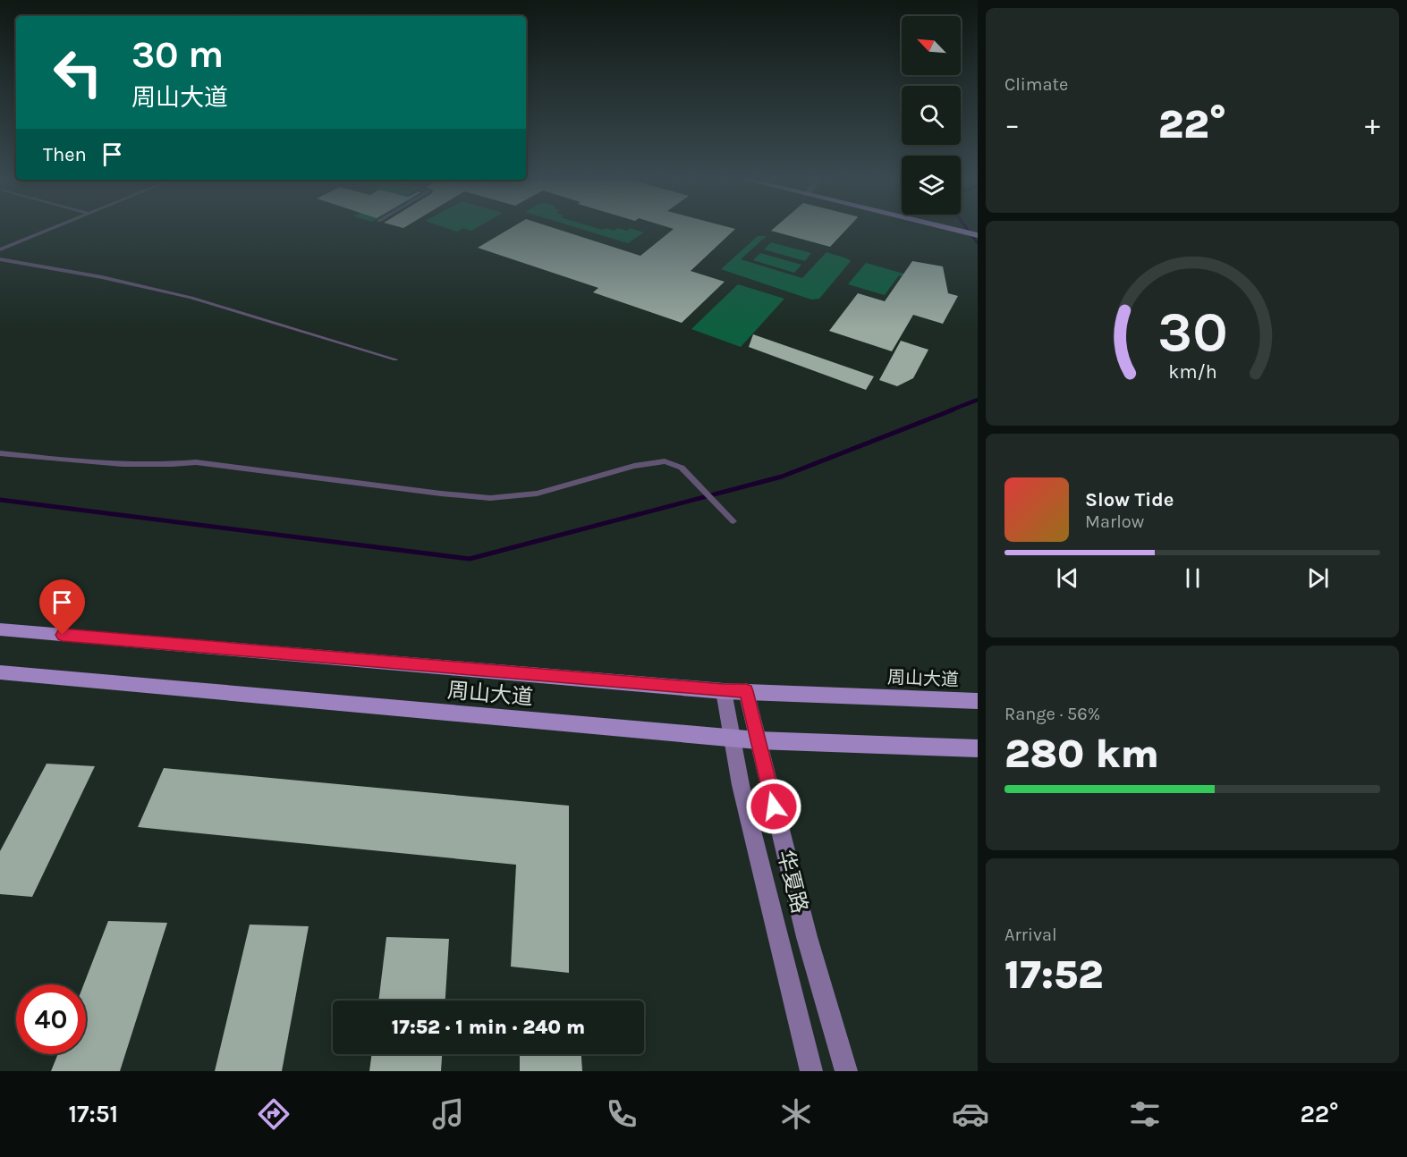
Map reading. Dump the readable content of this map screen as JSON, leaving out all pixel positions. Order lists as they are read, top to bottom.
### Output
{
  "streets": {
    "main road": ["周山大道"],
    "street": ["华夏路"]
  },
  "crossings": [
    ["周山大道", "华夏路"]
  ],
  "north": "top left",
  "page": {
    "tile": [
      "Climate",
      ["Range · 56%", "280 km"],
      ["Arrival", "17:52"]
    ],
    "turn": ["30 m", "周山大道"],
    "heat": ["−", "22°", "+"],
    "then": "Then",
    "song": ["Slow Tide", "Marlow"],
    "limit": "40",
    "trip": "17:52 · 1 min · 240 m",
    "tabs": ["17:51", "22°"],
    "gauge": ["30", "km/h"]
  }
}
